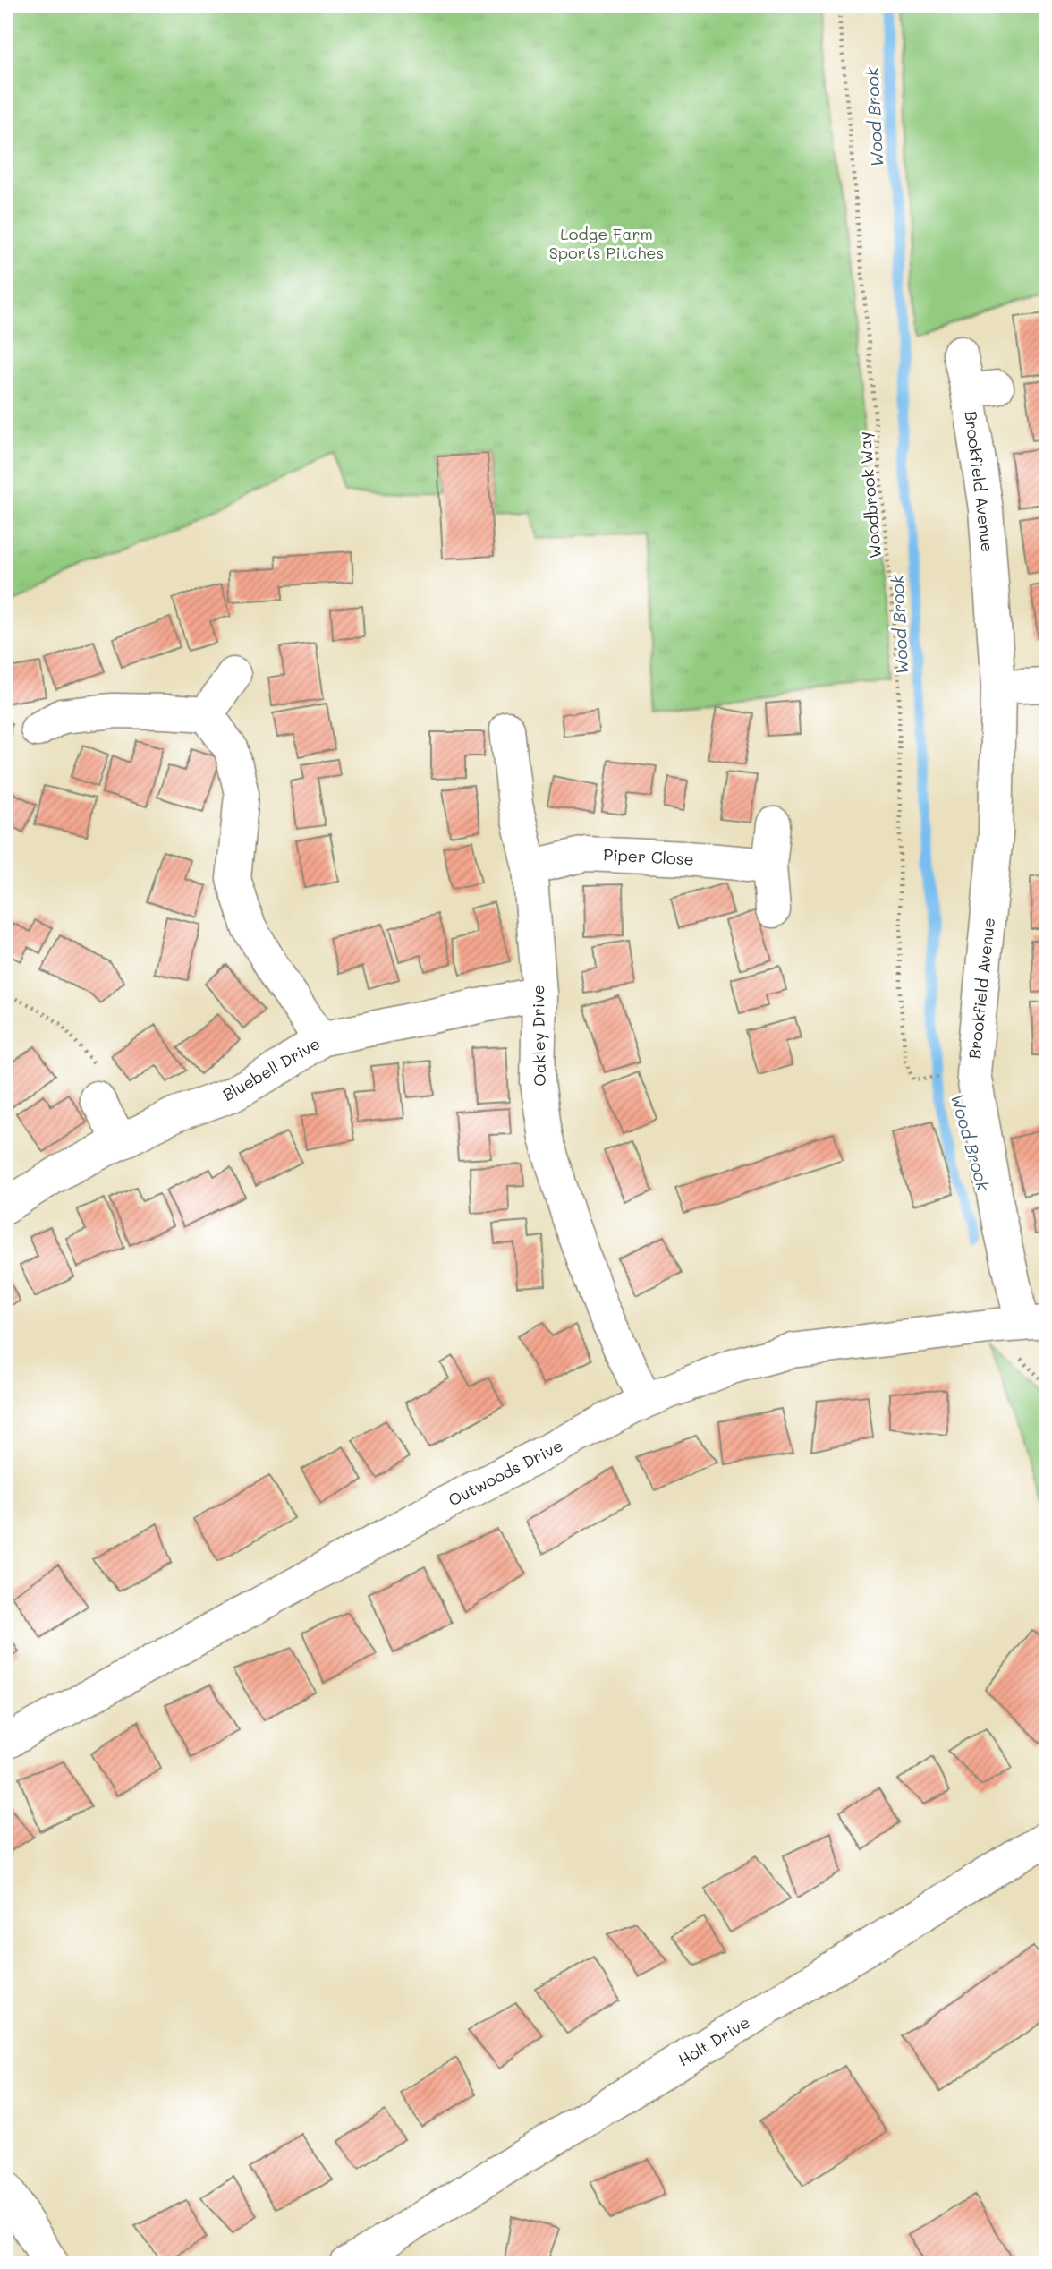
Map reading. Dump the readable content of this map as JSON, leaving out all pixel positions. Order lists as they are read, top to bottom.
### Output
{
  "streets": {
    "street": [
      "Brookfield Avenue",
      "Piper Close",
      "Oakley Drive",
      "Bluebell Drive",
      "Outwoods Drive",
      "Holt Drive"
    ],
    "path": ["Woodbrook Way"]
  },
  "crossings": [
    ["Brookfield Avenue", "Outwoods Drive"],
    ["Piper Close", "Oakley Drive"],
    ["Oakley Drive", "Bluebell Drive"],
    ["Oakley Drive", "Outwoods Drive"]
  ],
  "water": ["Wood Brook"],
  "parks": ["Lodge Farm Sports Pitches"]
}
